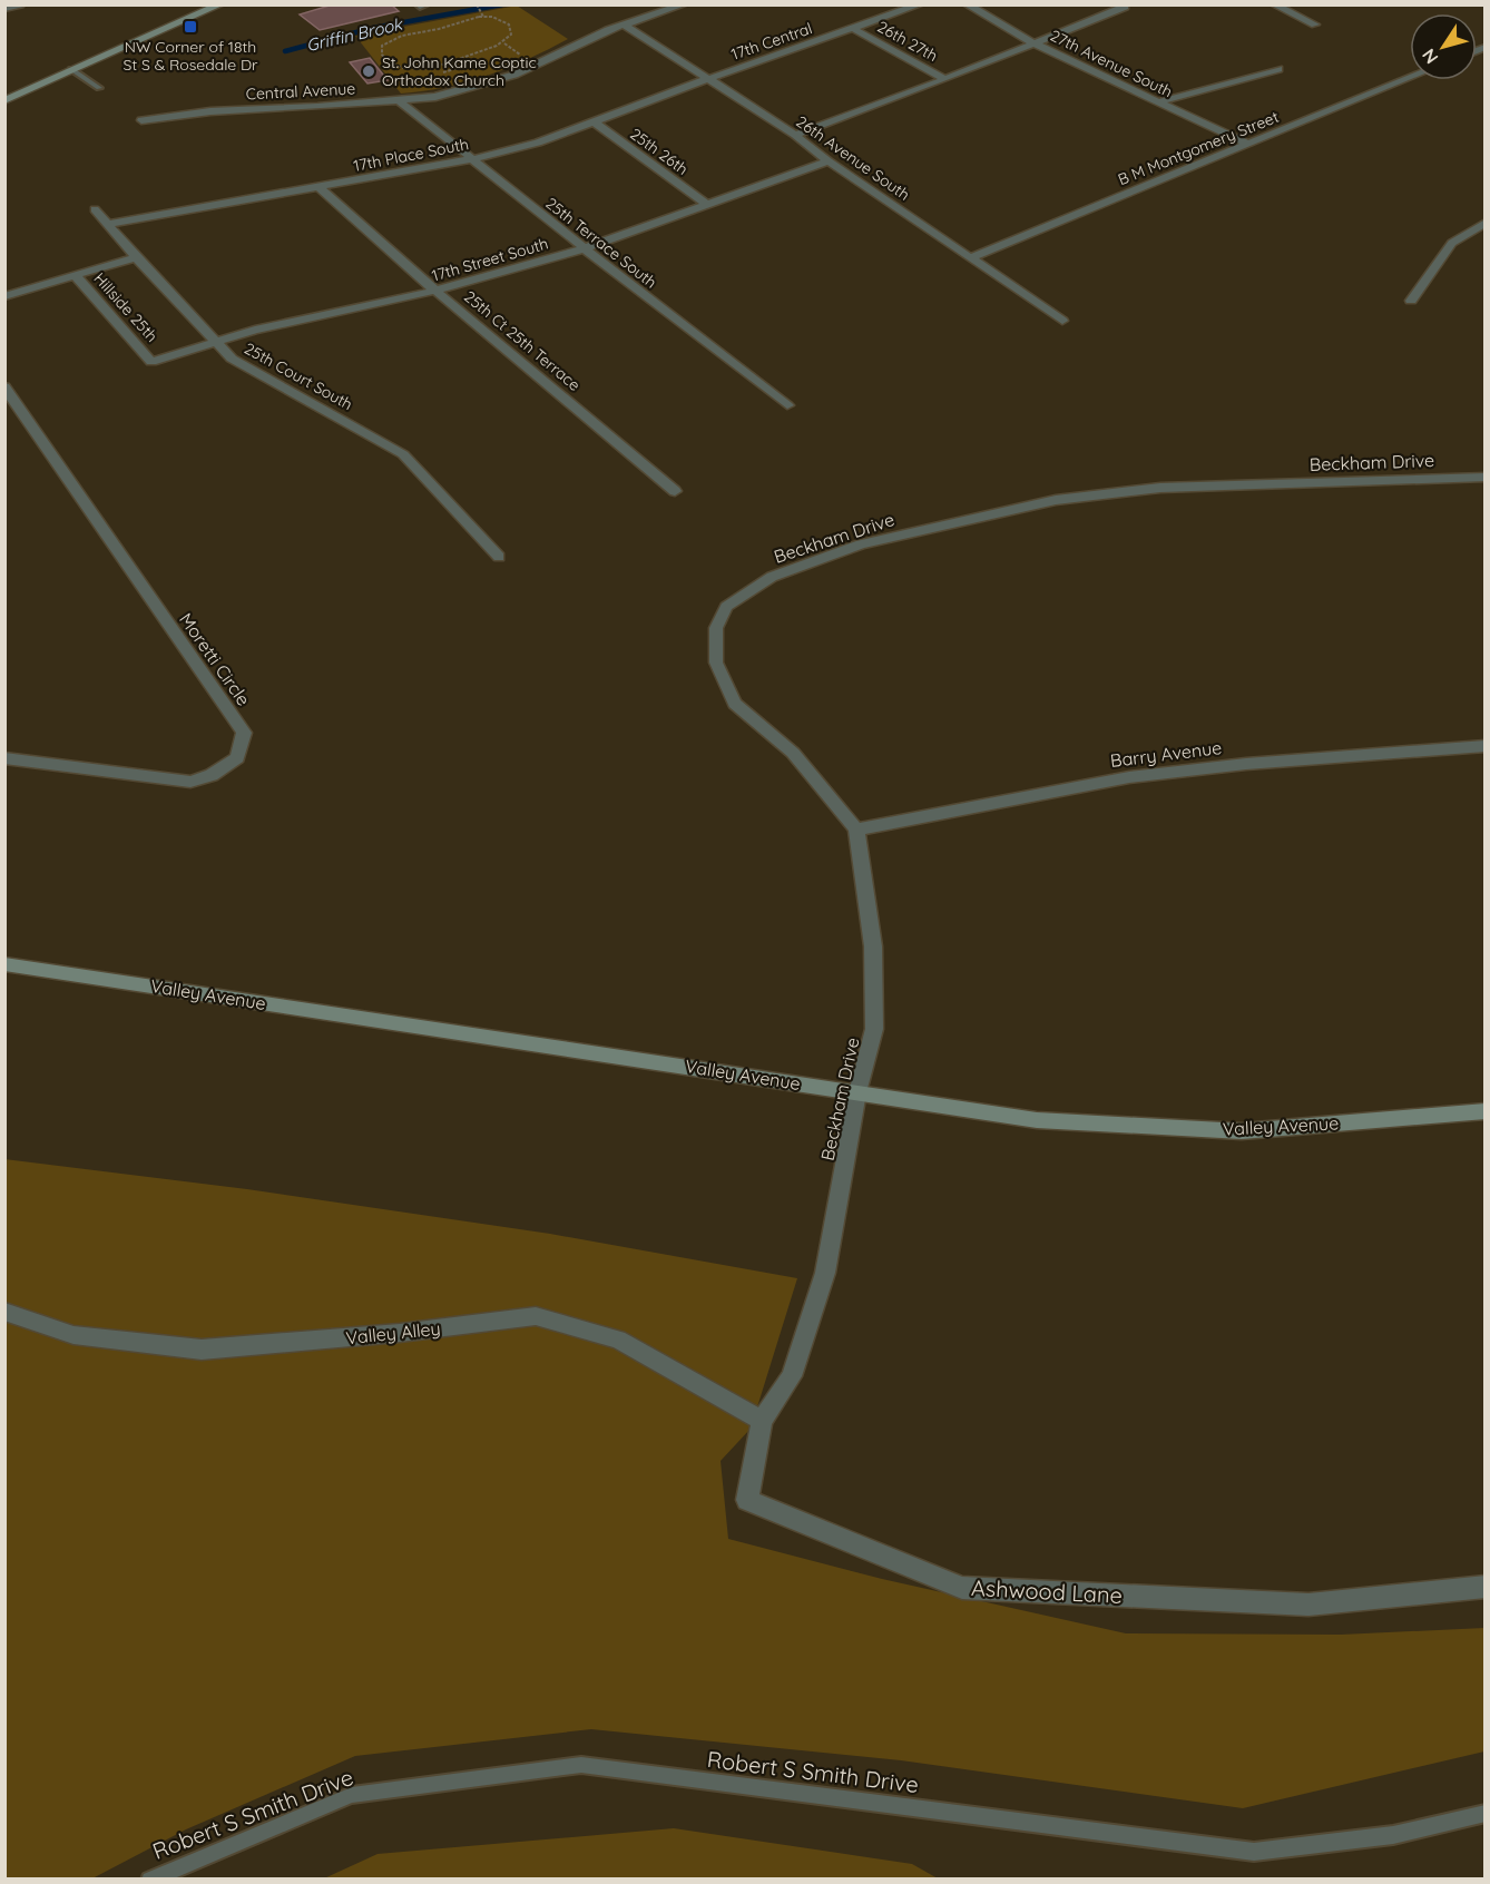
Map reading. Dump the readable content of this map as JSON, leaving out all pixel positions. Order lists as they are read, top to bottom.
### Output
{
  "streets": {
    "main road": ["Valley Avenue"],
    "street": [
      "17th Central",
      "26th 27th",
      "27th Avenue South",
      "Central Avenue",
      "B M Montgomery Street",
      "25th 26th",
      "17th Place South",
      "26th Avenue South",
      "25th Terrace South",
      "17th Street South",
      "Hillside 25th",
      "25th Ct 25th Terrace",
      "25th Court South",
      "Beckham Drive",
      "Moretti Circle",
      "Barry Avenue",
      "Valley Alley",
      "Ashwood Lane"
    ],
    "lane": ["Robert S Smith Drive"]
  },
  "crossings": [
    ["17th Central", "26th 27th"],
    ["17th Central", "17th Place South"],
    ["17th Central", "26th Avenue South"],
    ["27th Avenue South", "B M Montgomery Street"],
    ["Central Avenue", "26th Avenue South"],
    ["Central Avenue", "25th Terrace South"],
    ["B M Montgomery Street", "26th Avenue South"],
    ["25th 26th", "17th Place South"],
    ["25th 26th", "17th Street South"],
    ["17th Place South", "26th Avenue South"],
    ["17th Place South", "25th Terrace South"],
    ["17th Place South", "25th Ct 25th Terrace"],
    ["17th Place South", "25th Court South"],
    ["26th Avenue South", "17th Street South"],
    ["25th Terrace South", "17th Street South"],
    ["17th Street South", "Hillside 25th"],
    ["17th Street South", "25th Ct 25th Terrace"],
    ["17th Street South", "25th Court South"],
    ["Beckham Drive", "Barry Avenue"],
    ["Beckham Drive", "Valley Avenue"],
    ["Beckham Drive", "Ashwood Lane"],
    ["Valley Alley", "Ashwood Lane"]
  ],
  "water": ["Griffin Brook"],
  "places": {
    "transit": ["NW Corner of 18th St S & Rosedale Dr"],
    "other": ["St. John Kame Coptic Orthodox Church"]
  },
  "north": "bottom left"
}
